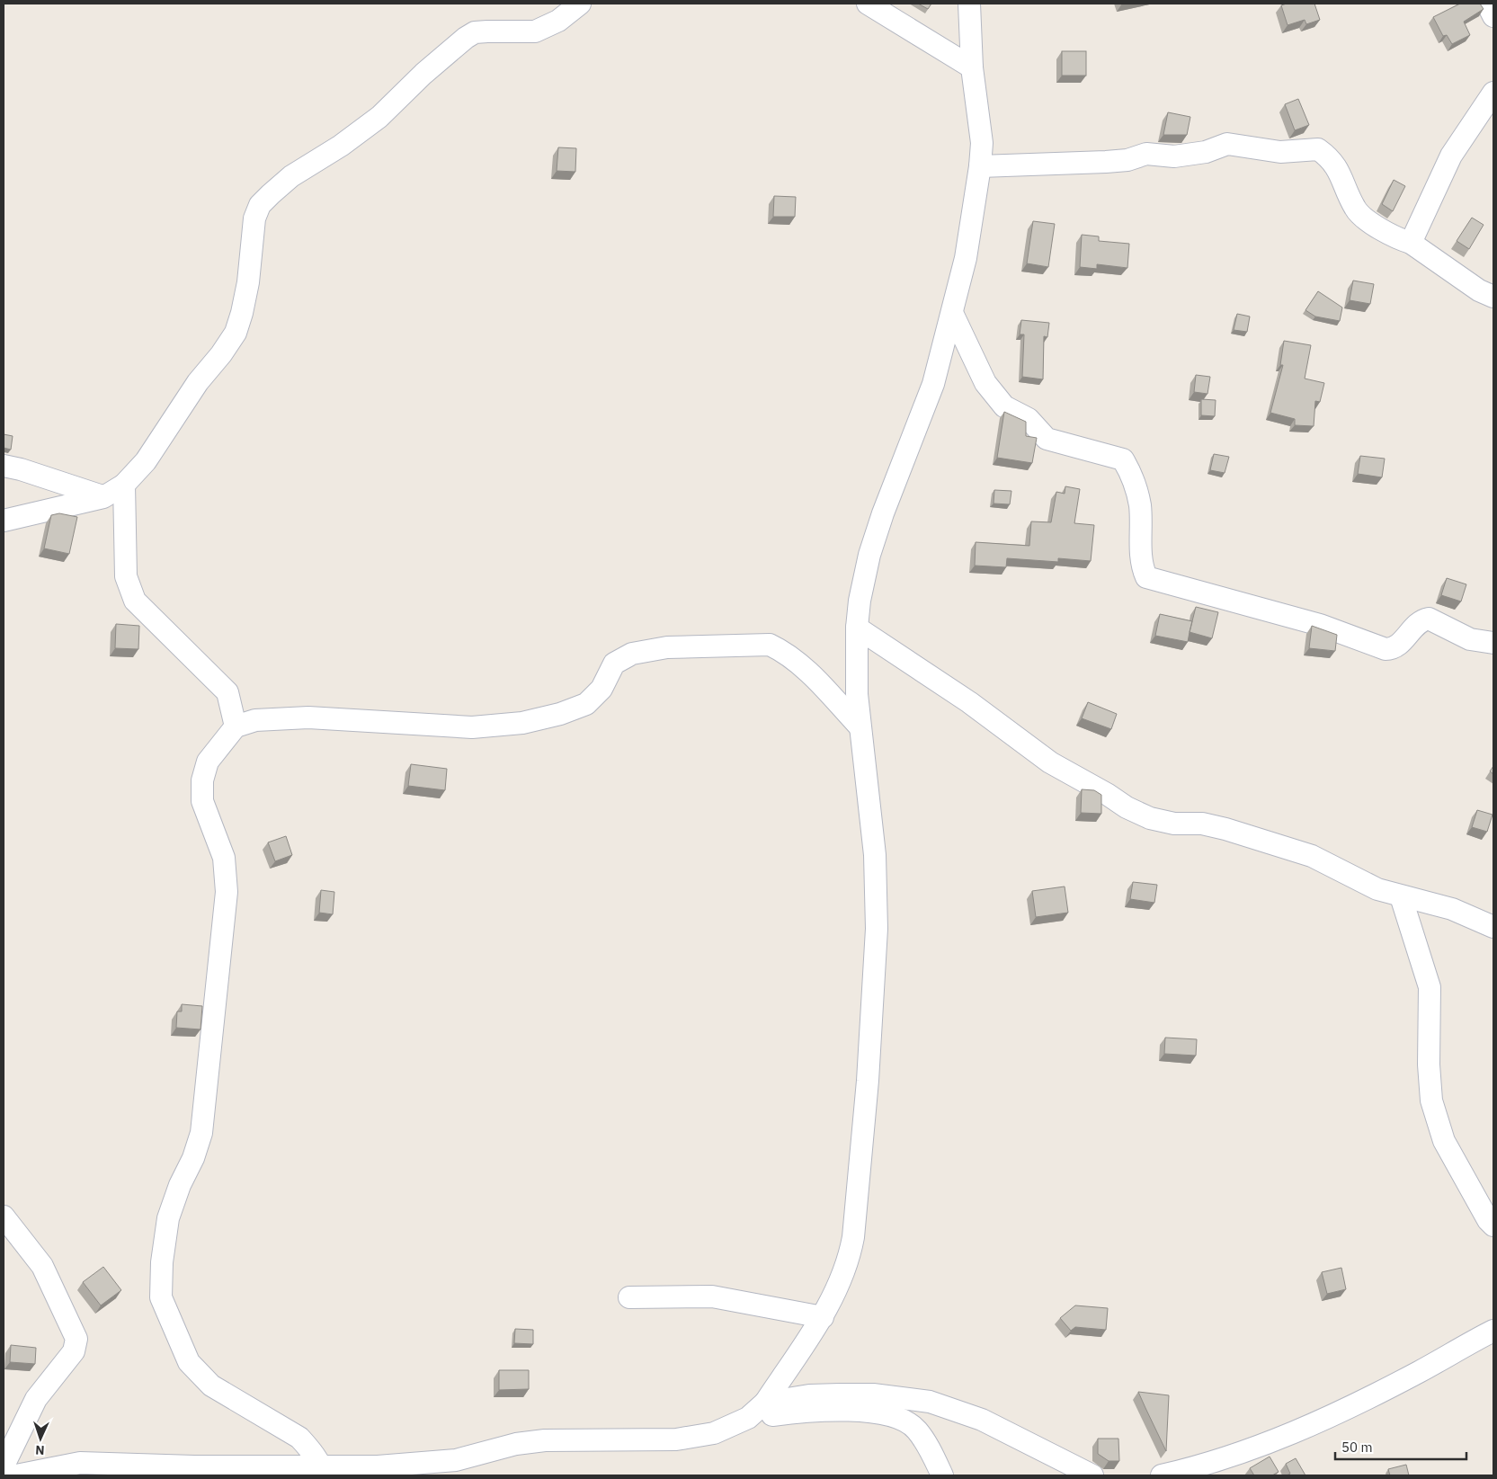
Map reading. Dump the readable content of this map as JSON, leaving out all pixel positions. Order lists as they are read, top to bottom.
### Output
{
  "scale_bar": "50 m",
  "north": "bottom"
}
